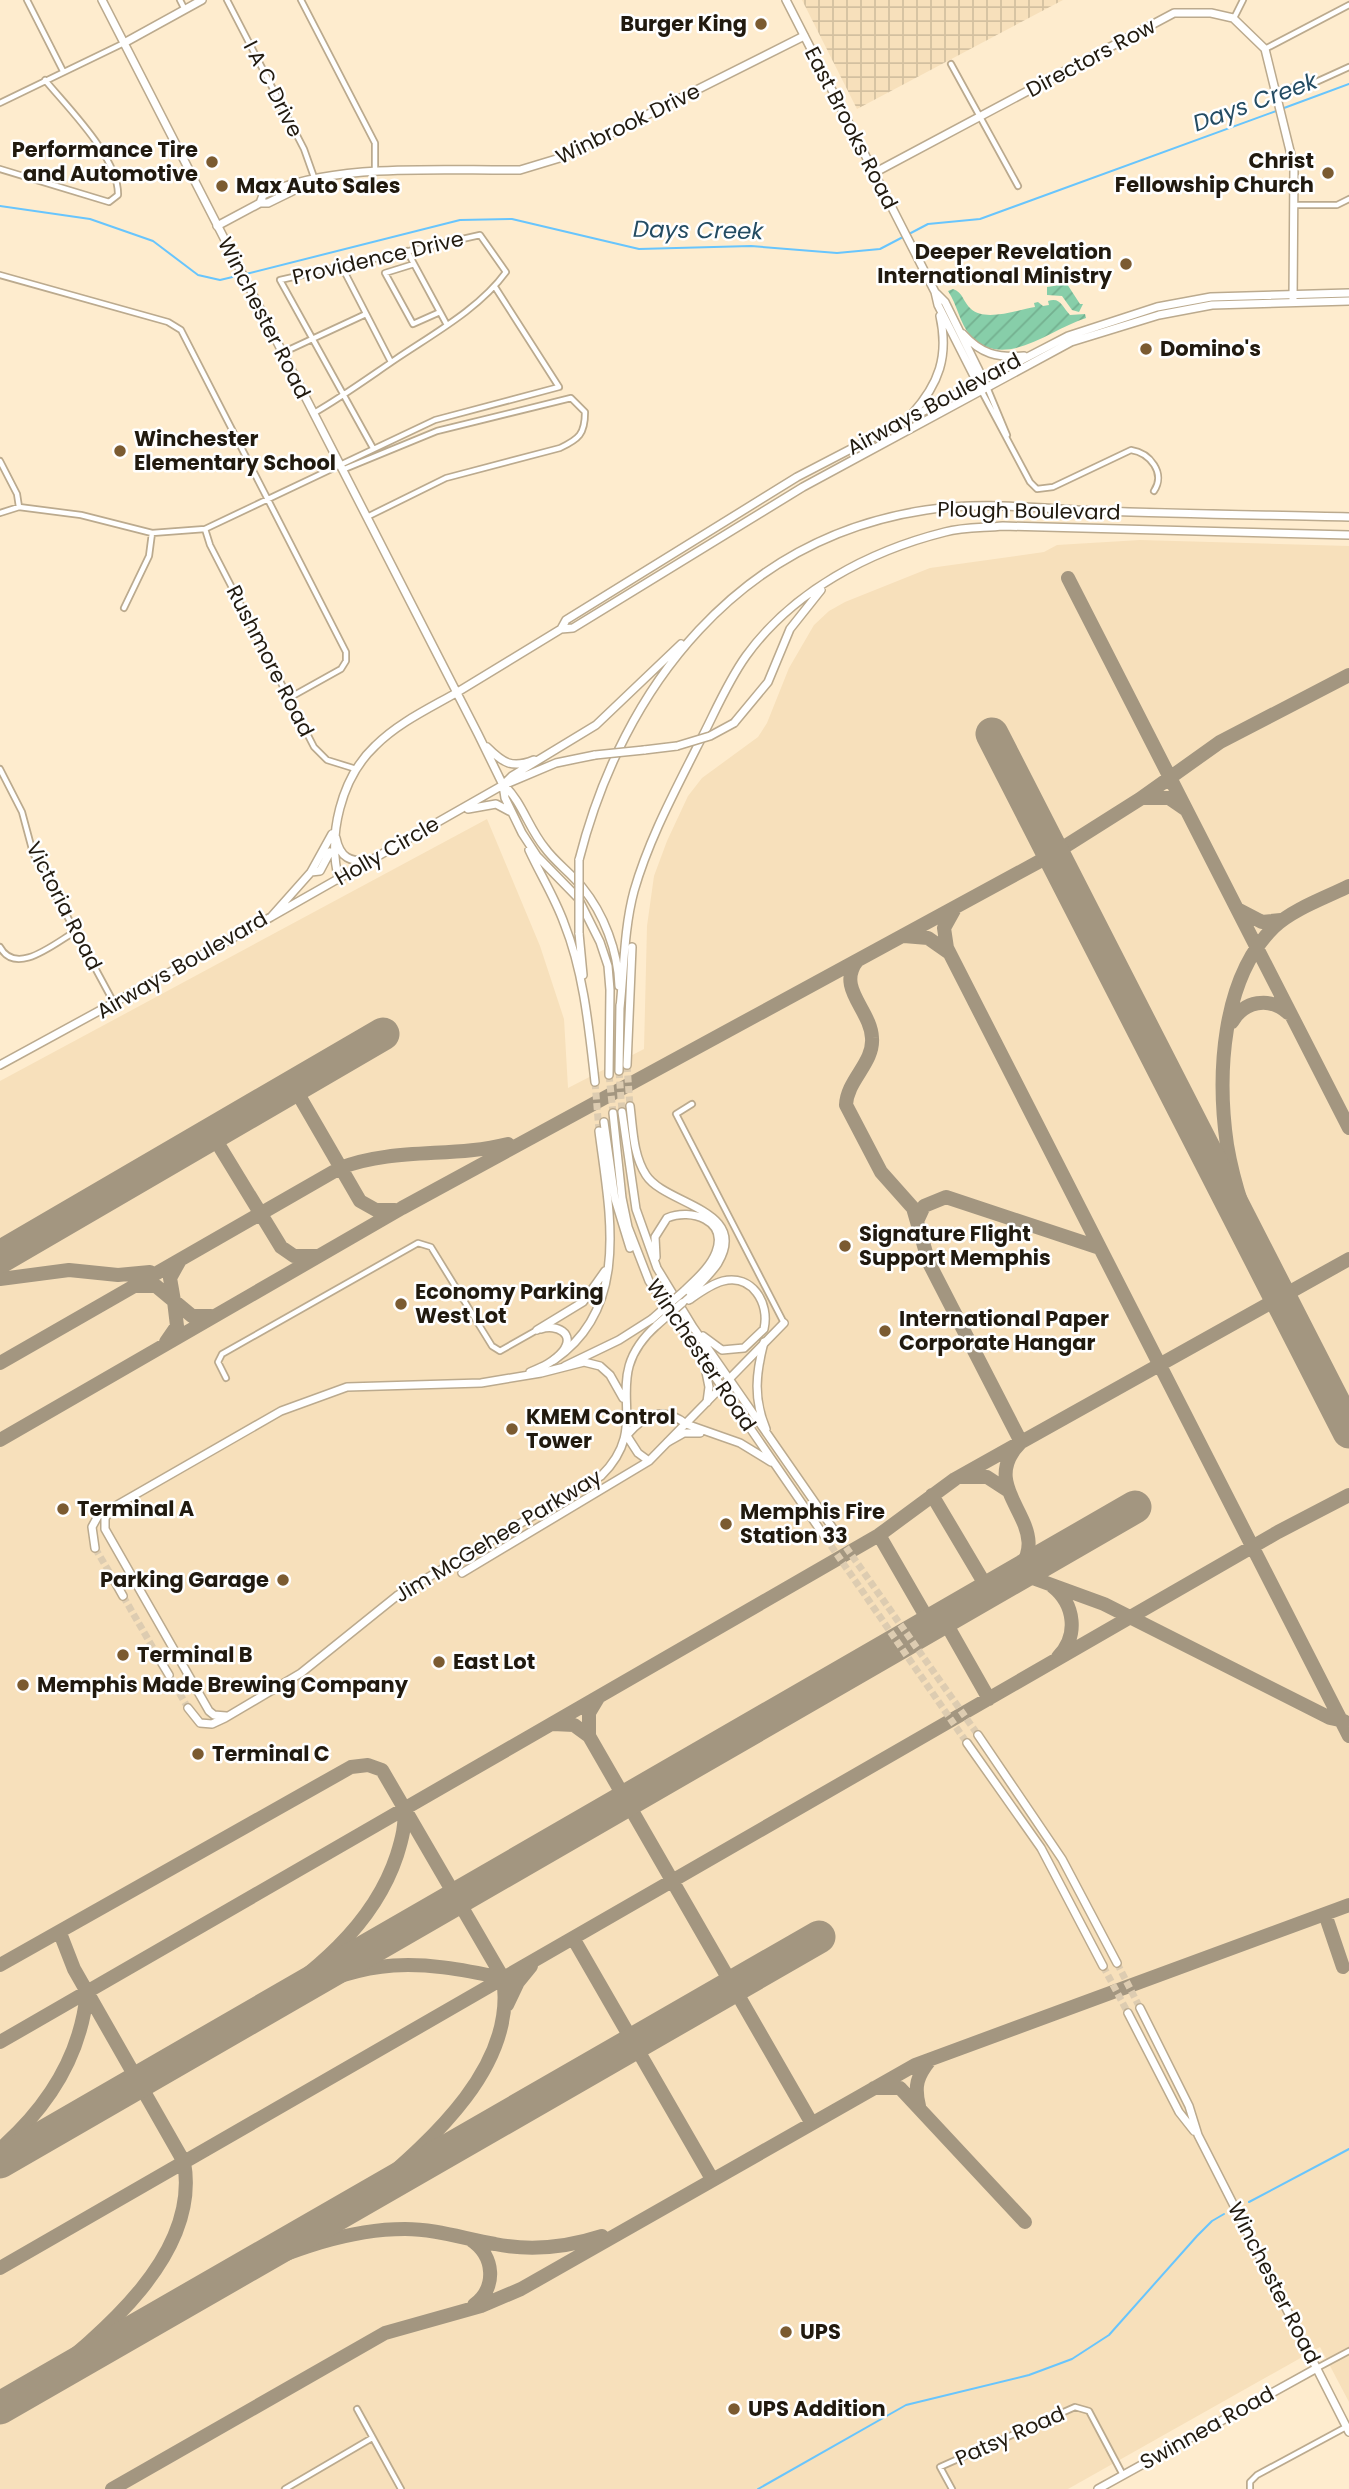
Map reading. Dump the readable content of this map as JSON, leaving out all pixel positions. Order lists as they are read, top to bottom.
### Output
{
  "streets": {
    "main road": [
      "Directors Row",
      "Winbrook Drive",
      "East Brooks Road",
      "Winchester Road",
      "Airways Boulevard",
      "Plough Boulevard",
      "Holly Circle",
      "Jim McGehee Parkway",
      "Swinnea Road"
    ],
    "street": [
      "I A C Drive",
      "Providence Drive",
      "Rushmore Road",
      "Victoria Road",
      "Patsy Road"
    ]
  },
  "crossings": [
    ["Directors Row", "East Brooks Road"],
    ["I A C Drive", "Winbrook Drive"],
    ["Winbrook Drive", "East Brooks Road"],
    ["Winbrook Drive", "Winchester Road"],
    ["East Brooks Road", "Airways Boulevard"],
    ["Winchester Road", "Airways Boulevard"],
    ["Winchester Road", "Holly Circle"],
    ["Winchester Road", "Swinnea Road"],
    ["Airways Boulevard", "Rushmore Road"],
    ["Airways Boulevard", "Holly Circle"],
    ["Airways Boulevard", "Victoria Road"],
    ["Swinnea Road", "Patsy Road"]
  ],
  "water": ["Days Creek"],
  "places": [
    "Burger King",
    "Performance Tire and Automotive",
    "Christ Fellowship Church",
    "Max Auto Sales",
    "Deeper Revelation International Ministry",
    "Domino's",
    "Winchester Elementary School",
    "Signature Flight Support Memphis",
    "Economy Parking West Lot",
    "International Paper Corporate Hangar",
    "KMEM Control Tower",
    "Terminal A",
    "Memphis Fire Station 33",
    "Parking Garage",
    "Terminal B",
    "East Lot",
    "Memphis Made Brewing Company",
    "Terminal C",
    "UPS",
    "UPS Addition"
  ]
}
